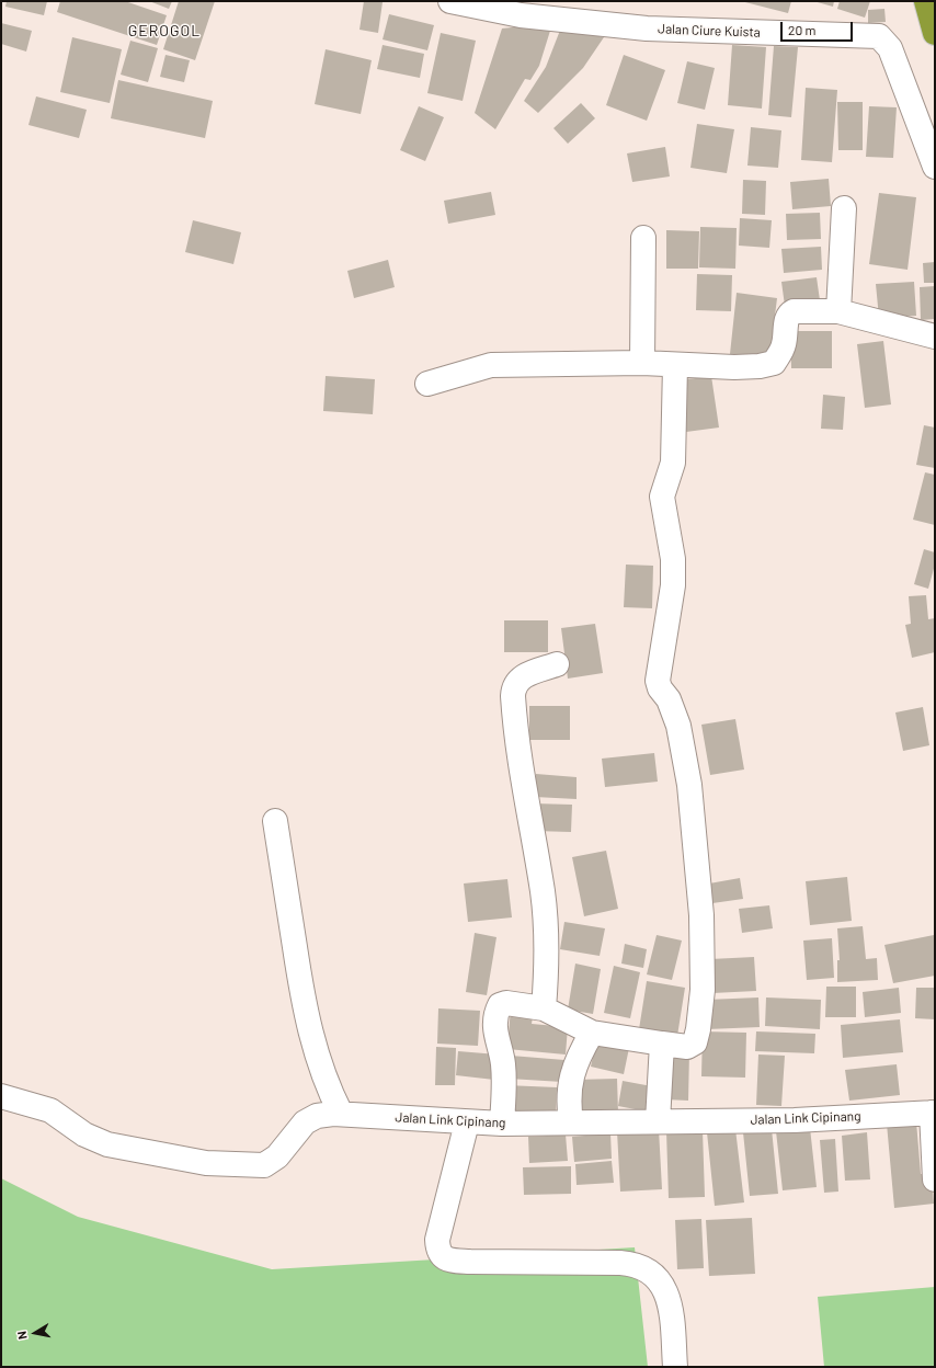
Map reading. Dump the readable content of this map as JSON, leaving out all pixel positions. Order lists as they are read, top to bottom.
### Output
{
  "streets": {
    "street": ["Jalan Ciure Kuista", "Jalan Link Cipinang"]
  },
  "districts": ["GEROGOL"],
  "scale_bar": "20 m",
  "north": "left"
}
